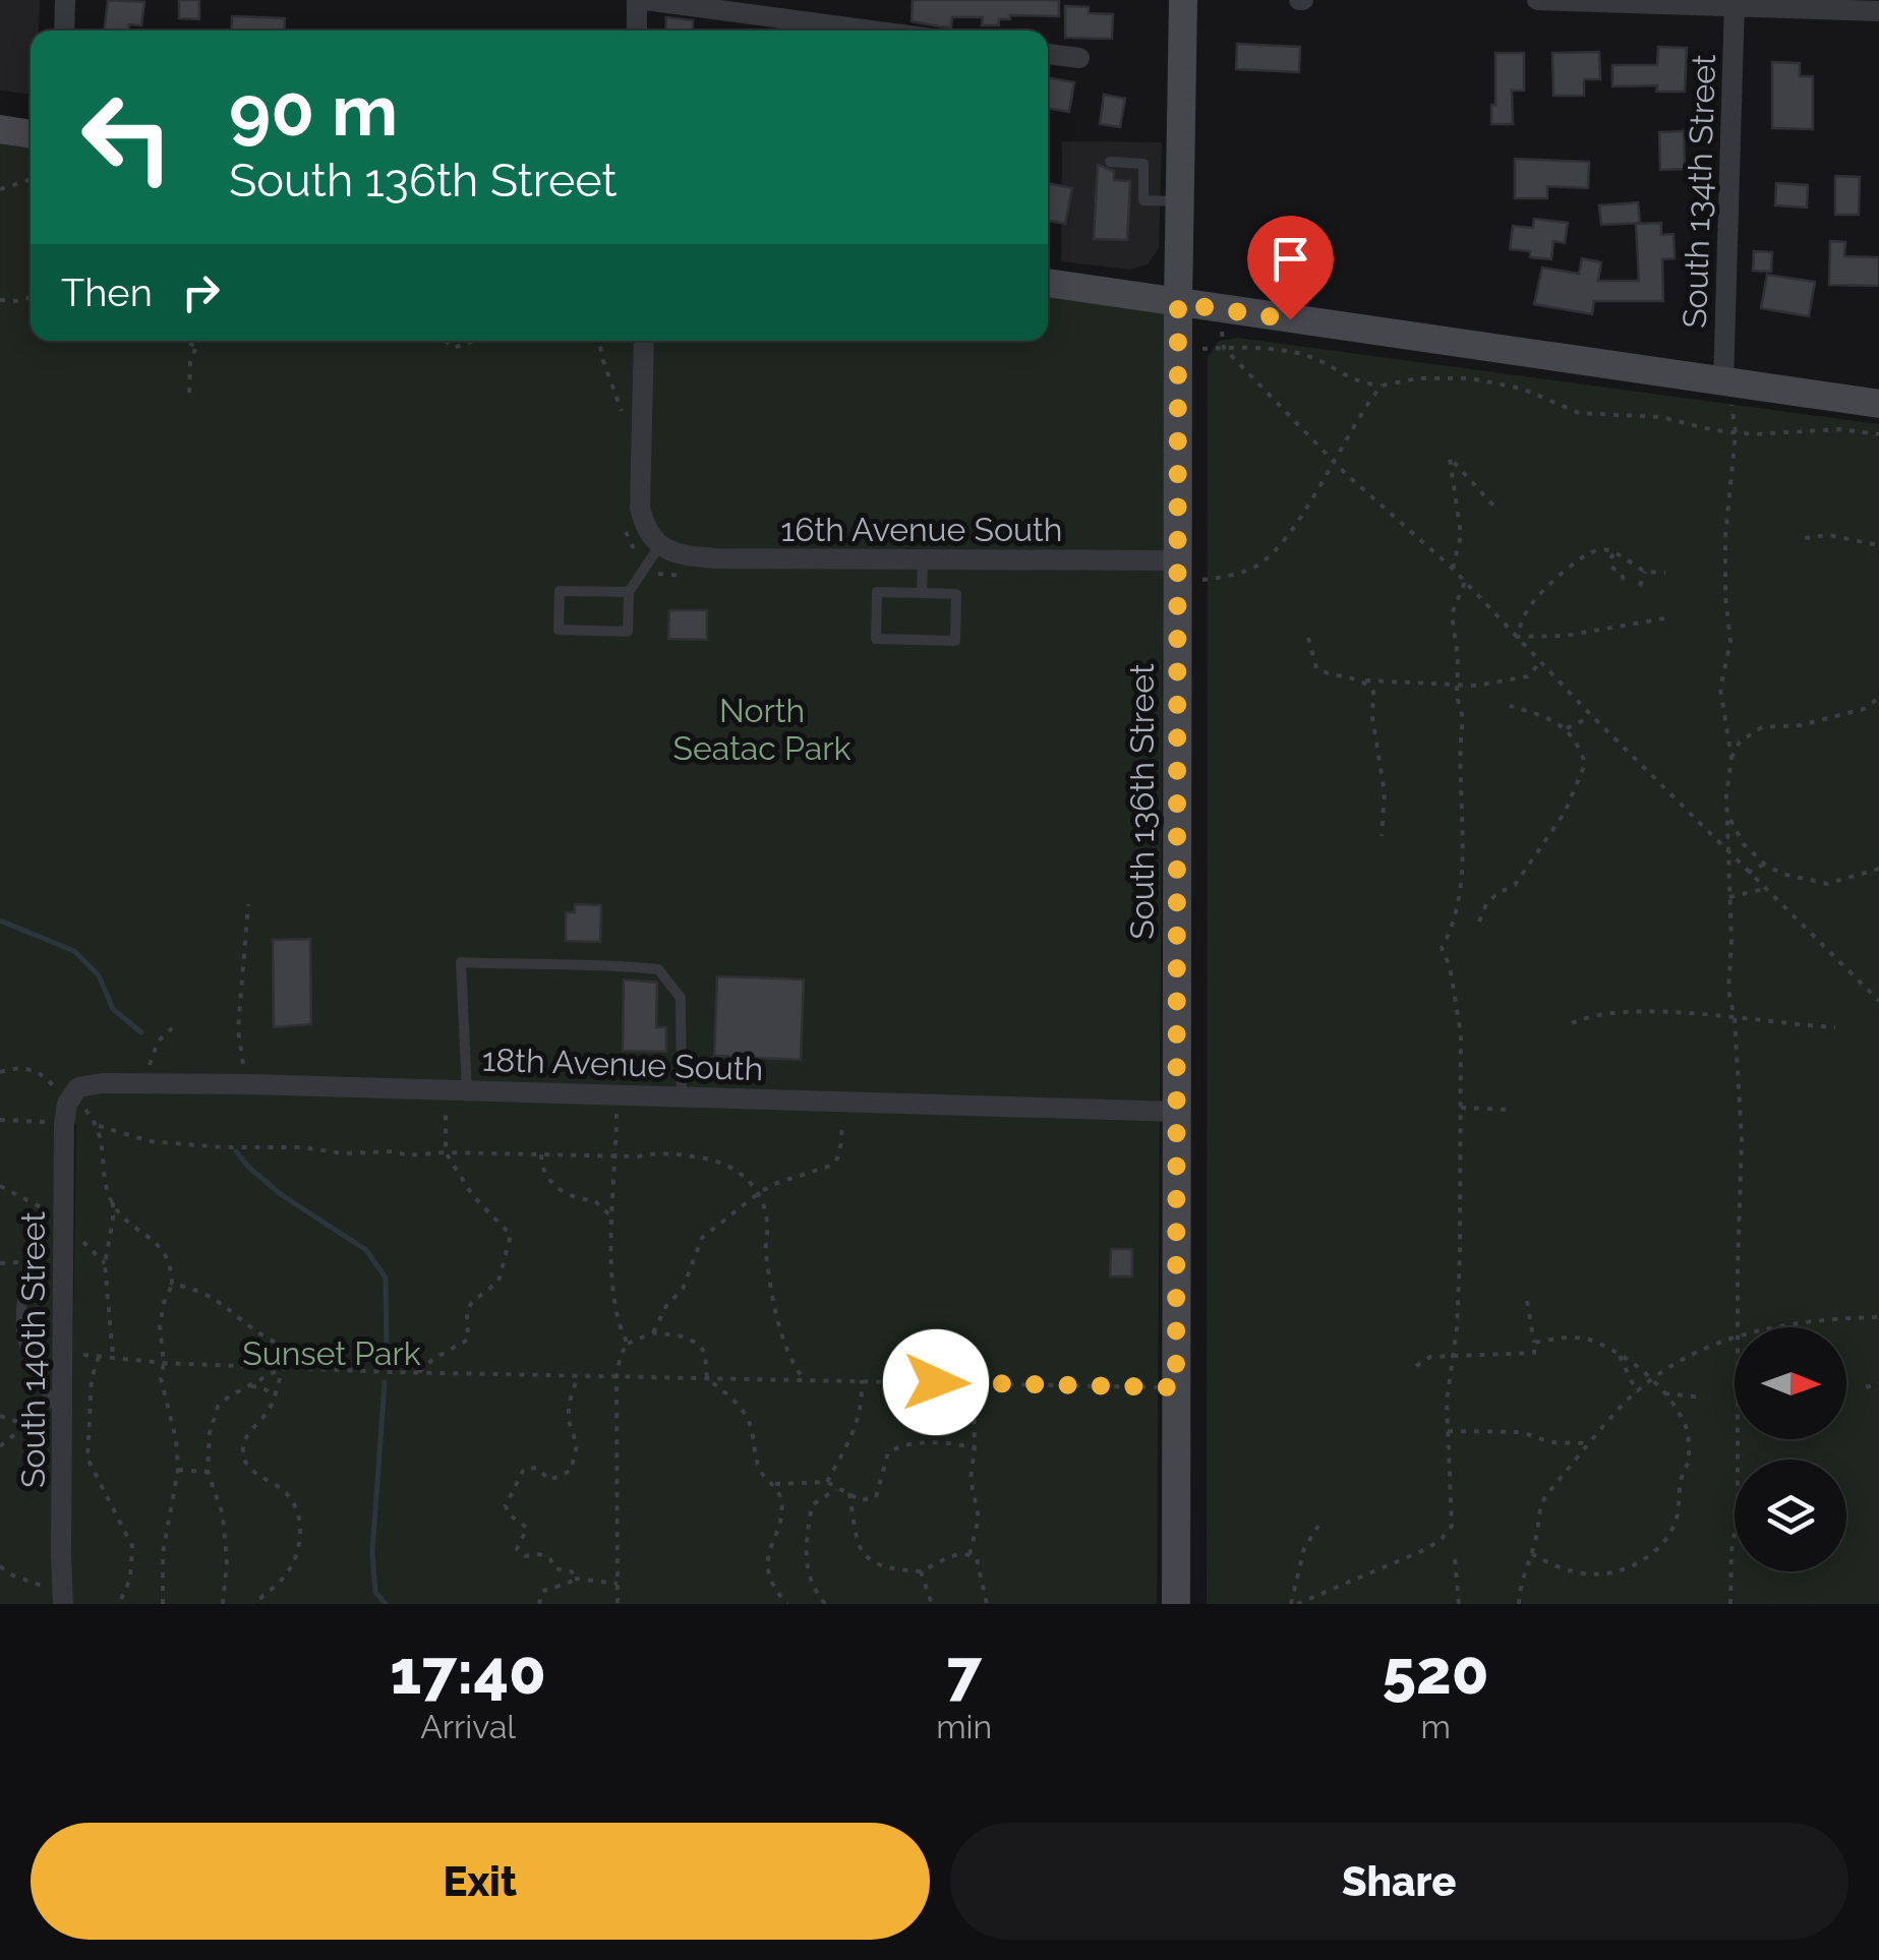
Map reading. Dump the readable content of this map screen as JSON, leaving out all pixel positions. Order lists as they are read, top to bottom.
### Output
{
  "streets": {
    "street": [
      "South 134th Street",
      "16th Avenue South",
      "South 136th Street",
      "18th Avenue South",
      "South 140th Street"
    ]
  },
  "crossings": [
    ["16th Avenue South", "South 136th Street"],
    ["South 136th Street", "18th Avenue South"],
    ["18th Avenue South", "South 140th Street"]
  ],
  "parks": ["North Seatac Park", "Sunset Park"],
  "north": "right",
  "page": {
    "turn": ["90 m", "South 136th Street"],
    "then": "Then",
    "eta": [
      "17:40",
      "Arrival",
      "7",
      "min",
      "520",
      "m"
    ],
    "buttons": ["Exit", "Share"]
  }
}
